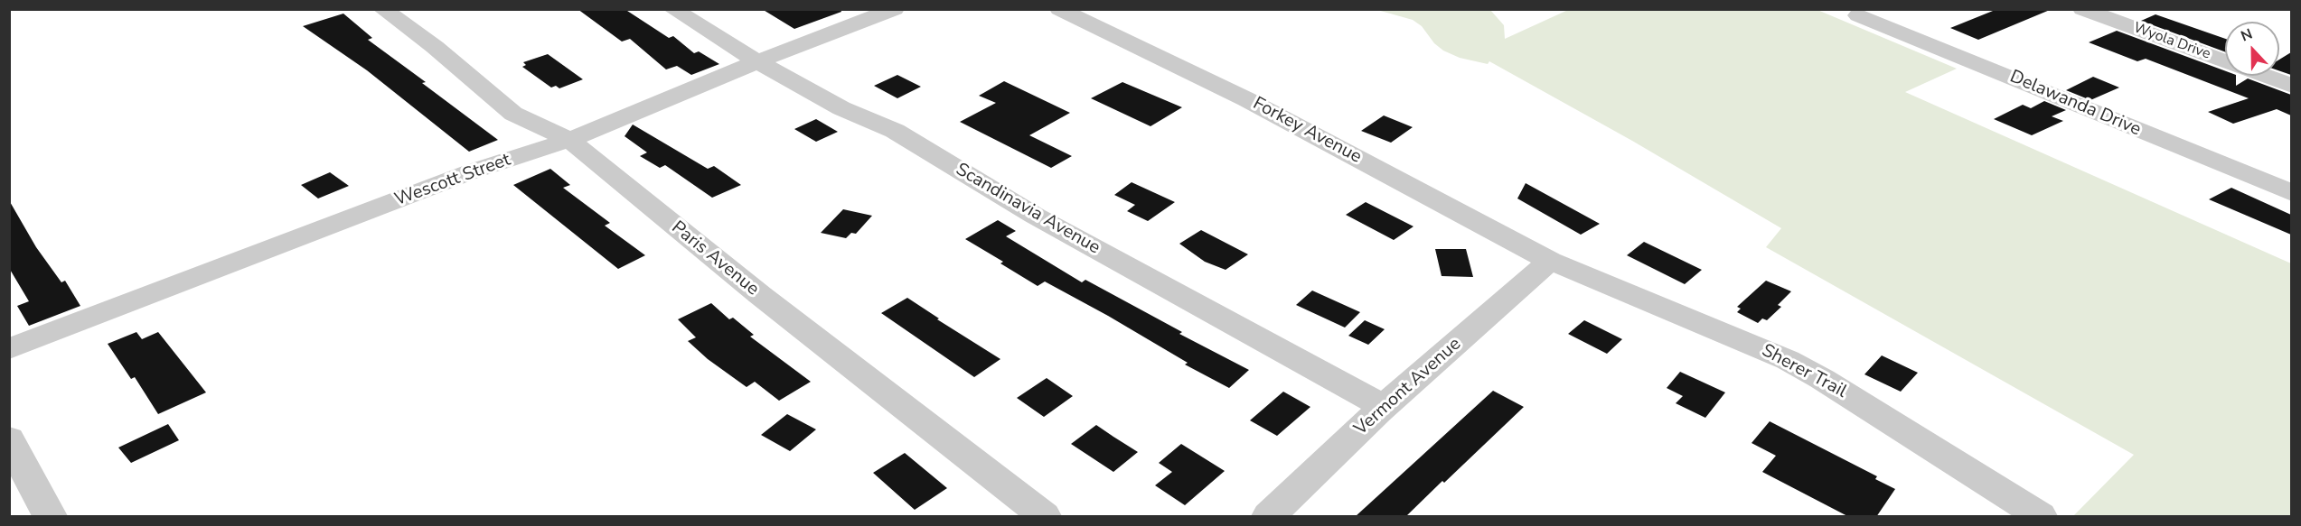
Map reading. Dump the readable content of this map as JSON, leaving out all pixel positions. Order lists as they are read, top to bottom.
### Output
{
  "streets": {
    "street": [
      "Wyola Drive",
      "Delawanda Drive",
      "Forkey Avenue",
      "Wescott Street",
      "Scandinavia Avenue",
      "Paris Avenue",
      "Sherer Trail",
      "Vermont Avenue"
    ]
  },
  "crossings": [
    ["Forkey Avenue", "Sherer Trail"],
    ["Forkey Avenue", "Vermont Avenue"],
    ["Wescott Street", "Scandinavia Avenue"],
    ["Wescott Street", "Paris Avenue"],
    ["Scandinavia Avenue", "Vermont Avenue"],
    ["Sherer Trail", "Vermont Avenue"]
  ],
  "north": "top"
}
